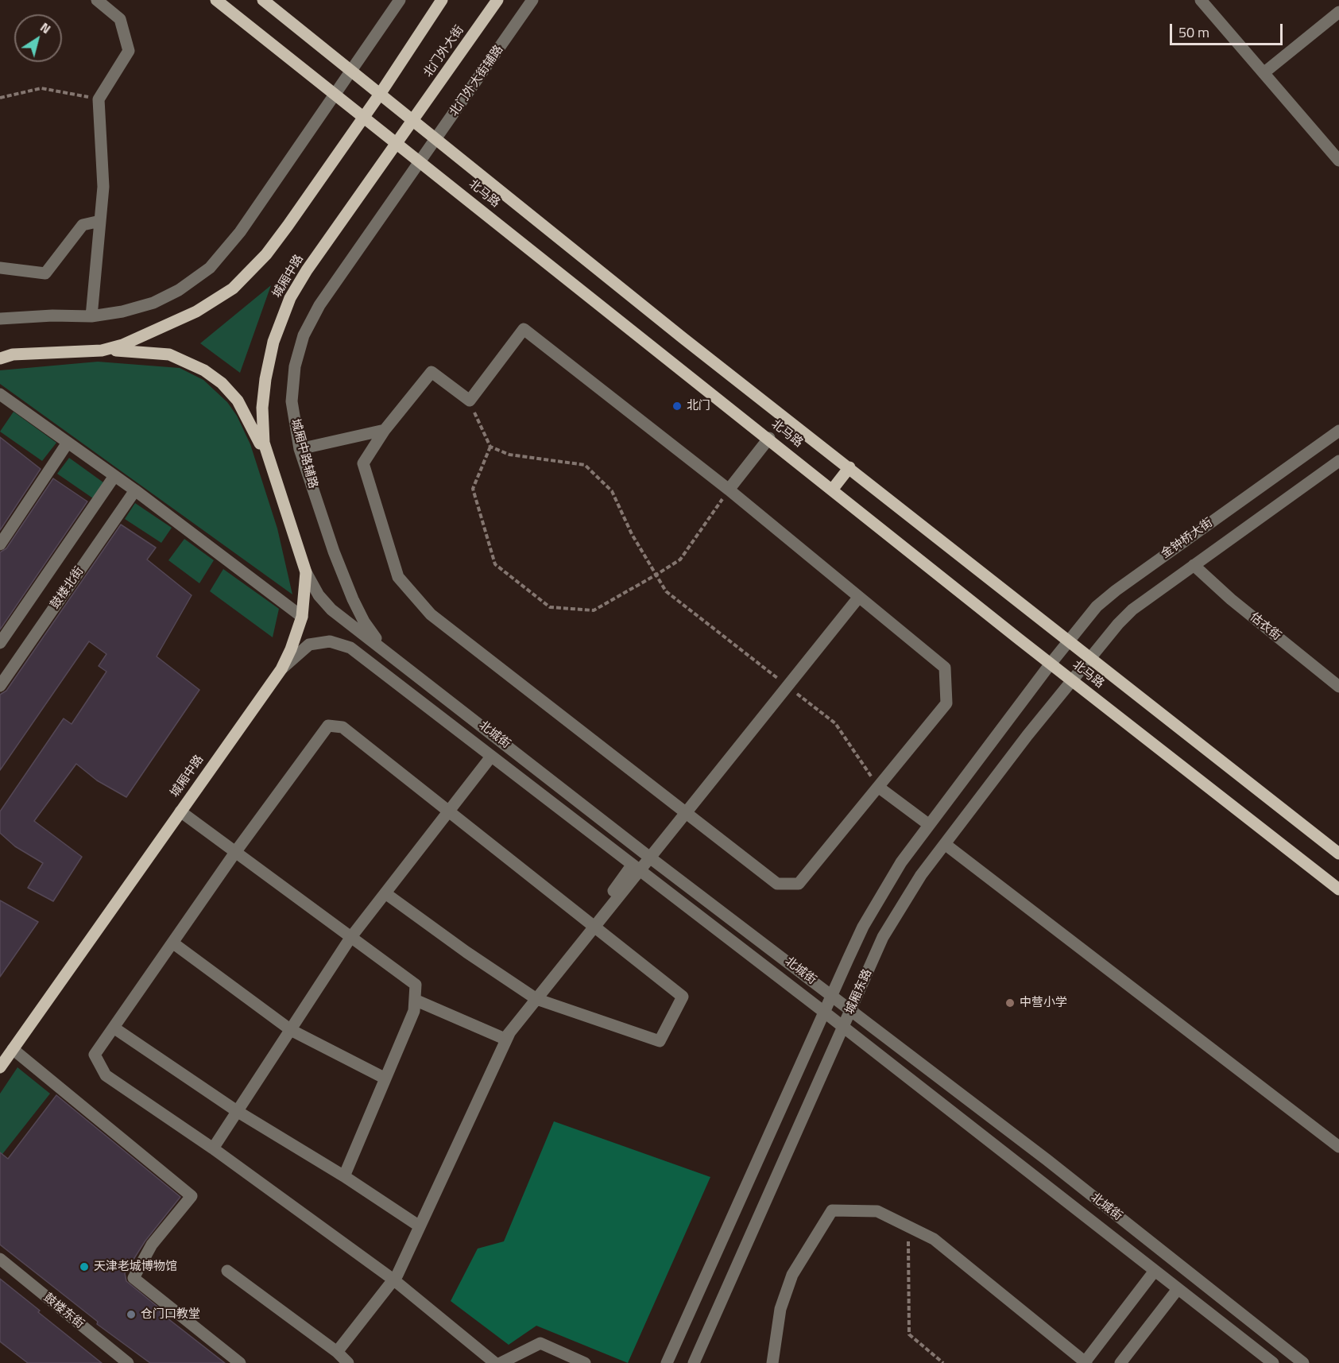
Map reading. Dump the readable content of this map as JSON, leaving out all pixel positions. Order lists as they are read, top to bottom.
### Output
{
  "streets": {
    "main road": ["北门外大街", "北马路", "城厢中路"],
    "street": [
      "北门外大街辅路",
      "城厢中路辅路",
      "金钟桥大街",
      "鼓楼北街",
      "估衣街",
      "北城街",
      "城厢东路",
      "鼓楼东街"
    ]
  },
  "crossings": [
    ["北门外大街", "北马路"],
    ["北门外大街", "城厢中路"],
    ["北门外大街辅路", "北马路"],
    ["北门外大街辅路", "城厢中路辅路"],
    ["北马路", "城厢中路"],
    ["北马路", "城厢中路辅路"],
    ["北马路", "金钟桥大街"],
    ["北马路", "城厢东路"],
    ["城厢中路", "北城街"],
    ["城厢中路辅路", "北城街"],
    ["金钟桥大街", "估衣街"],
    ["金钟桥大街", "城厢东路"],
    ["北城街", "城厢东路"]
  ],
  "places": [
    "北门",
    "中营小学",
    "天津老城博物馆",
    "仓门口教堂"
  ],
  "scale_bar": "50 m",
  "north": "top right"
}
